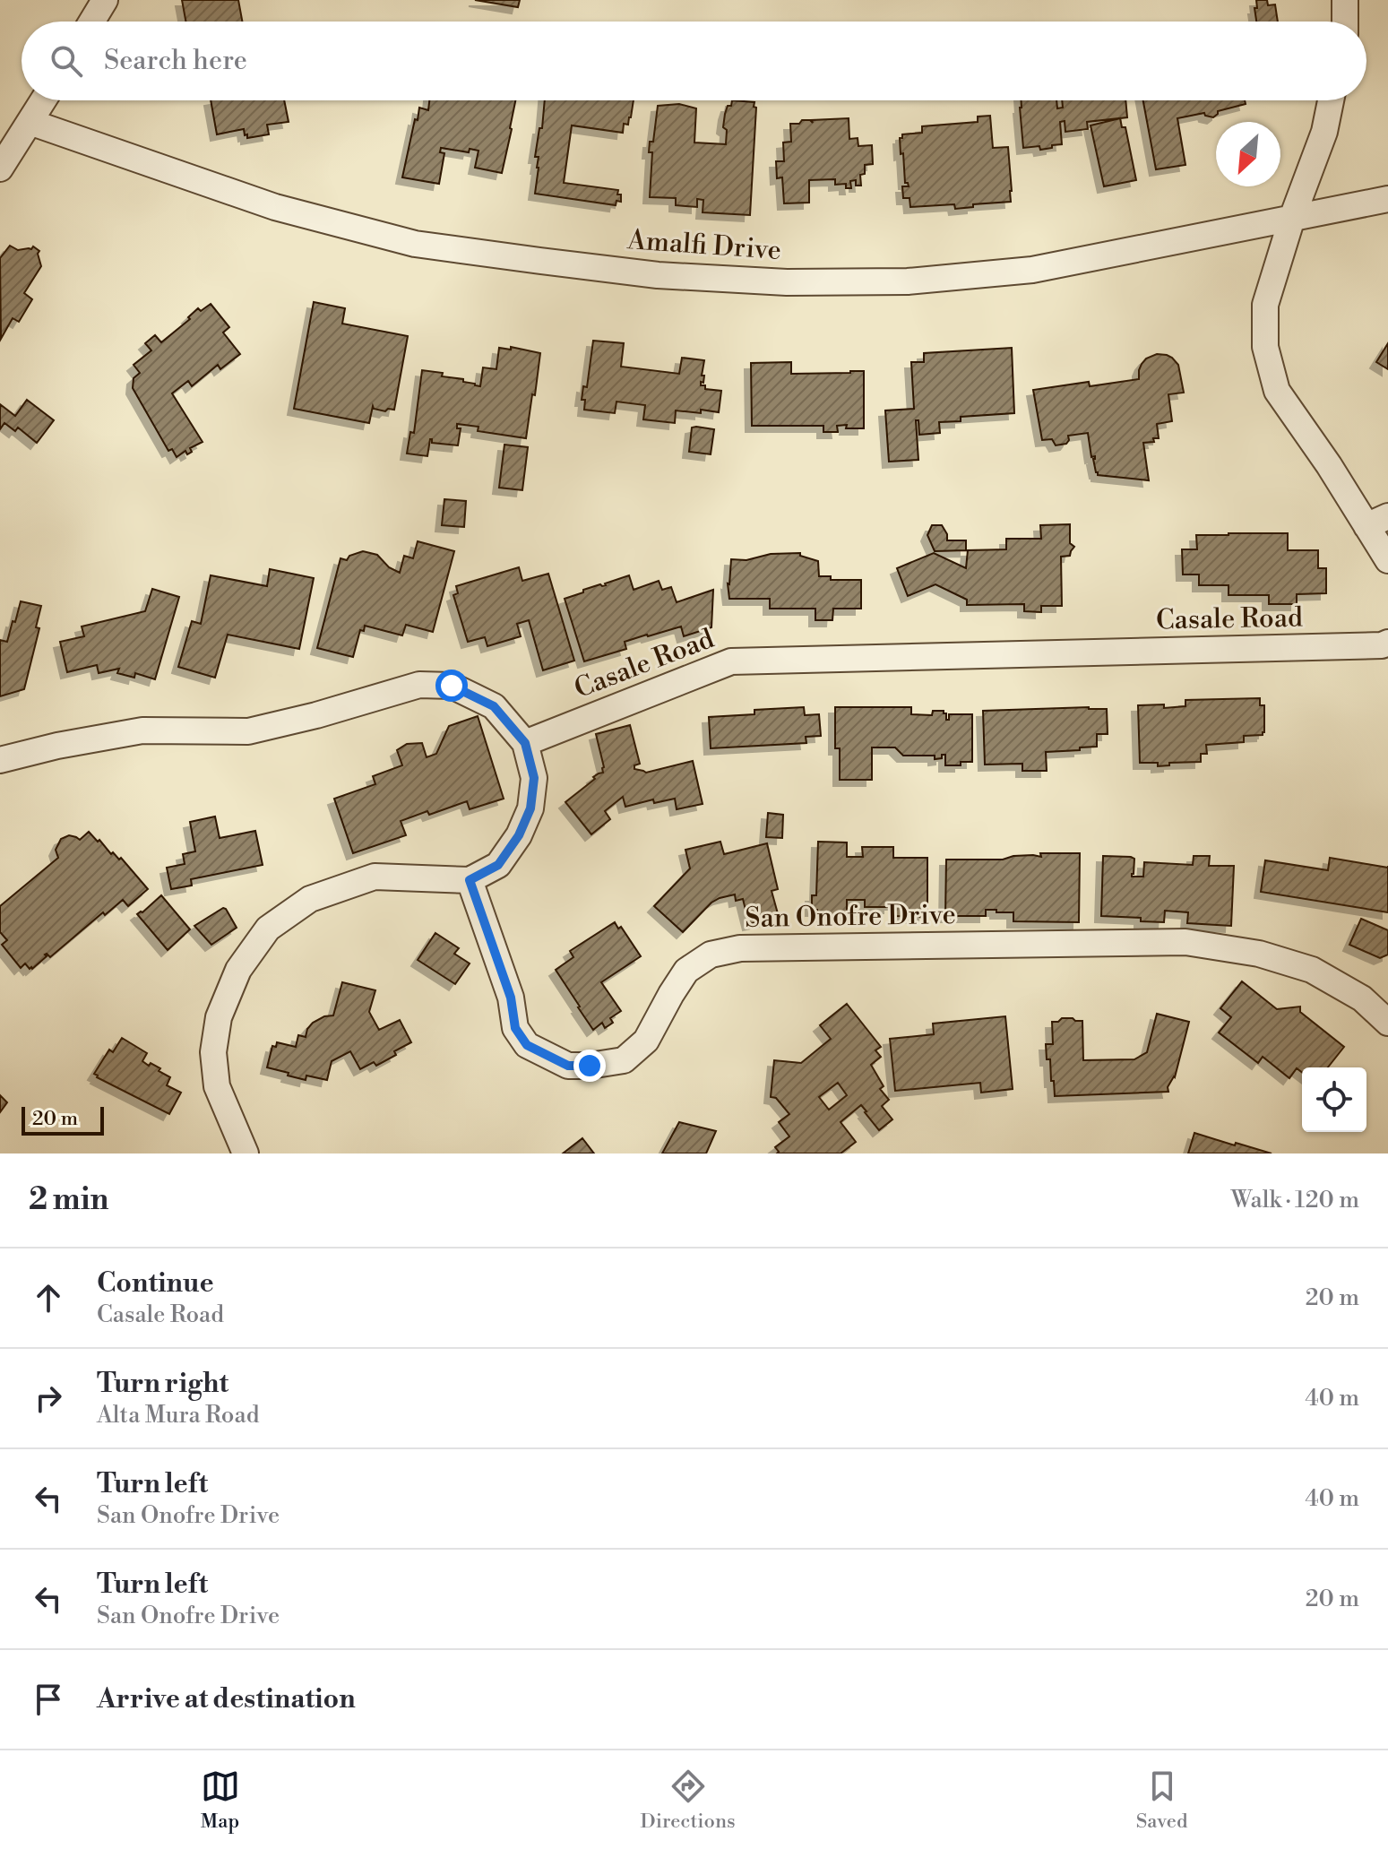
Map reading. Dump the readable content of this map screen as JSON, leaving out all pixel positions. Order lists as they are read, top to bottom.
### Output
{
  "streets": {
    "street": ["Amalfi Drive", "Casale Road", "San Onofre Drive"]
  },
  "scale_bar": "20 m",
  "north": "bottom left",
  "page": {
    "search": "Search here",
    "scale": "20 m",
    "heading": ["2 min", "Walk · 120 m"],
    "list": [
      ["Continue", "Casale Road", "20 m"],
      ["Turn right", "Alta Mura Road", "40 m"],
      ["Turn left", "San Onofre Drive", "40 m"],
      ["Turn left", "San Onofre Drive", "20 m"],
      "Arrive at destination"
    ],
    "nav": ["Map", "Directions", "Saved"]
  }
}
